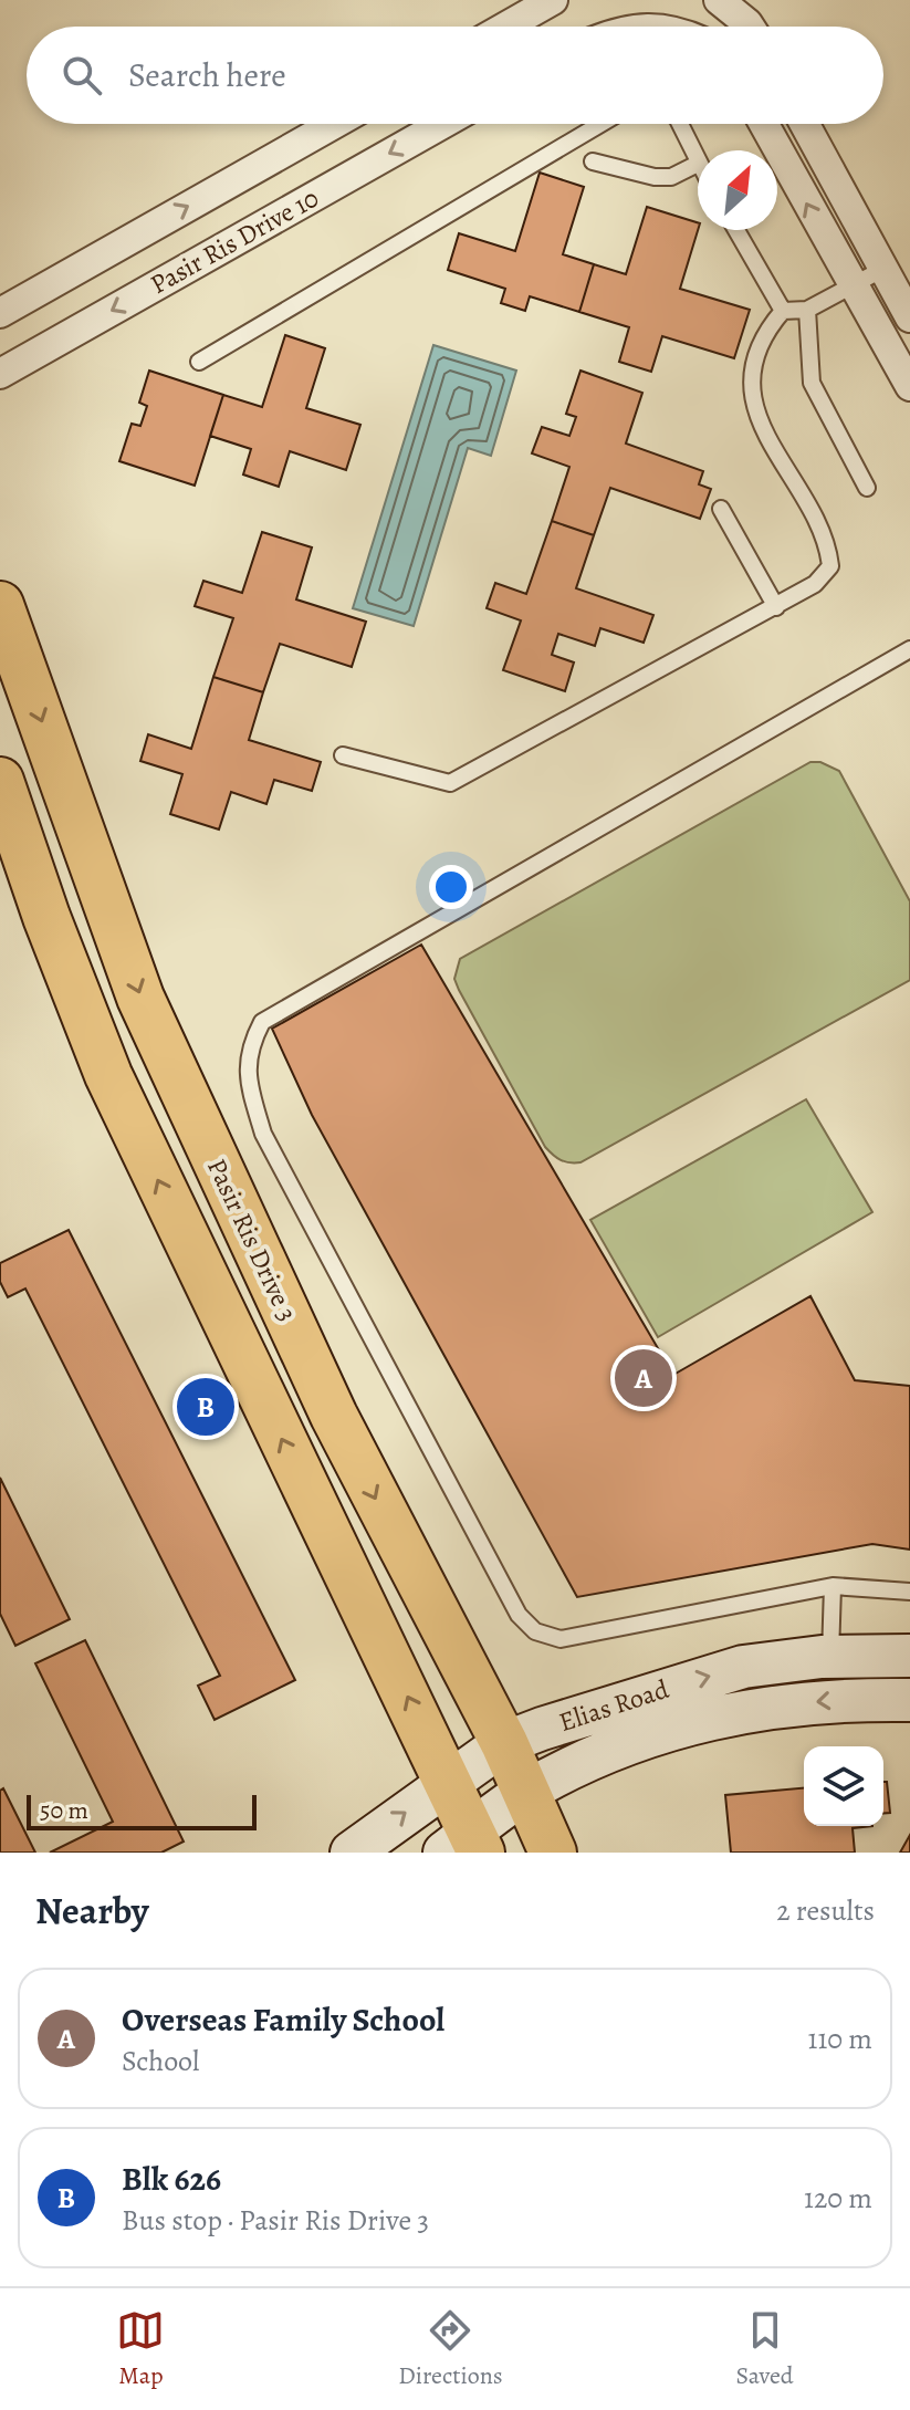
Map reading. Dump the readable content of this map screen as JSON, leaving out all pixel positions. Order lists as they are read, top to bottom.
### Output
{
  "streets": {
    "main road": ["Pasir Ris Drive 3"],
    "street": ["Pasir Ris Drive 10", "Elias Road"]
  },
  "crossings": [
    ["Pasir Ris Drive 3", "Elias Road"]
  ],
  "scale_bar": "50 m",
  "north": "top right",
  "page": {
    "search": "Search here",
    "pins": ["A", "B"],
    "scale": "50 m",
    "heading": ["Nearby", "2 results"],
    "list": [
      {
        "mark": "A",
        "name": "Overseas Family School",
        "note": "School",
        "value": "110 m"
      },
      {
        "mark": "B",
        "name": "Blk 626",
        "note": "Bus stop · Pasir Ris Drive 3",
        "value": "120 m"
      }
    ],
    "nav": ["Map", "Directions", "Saved"]
  }
}
